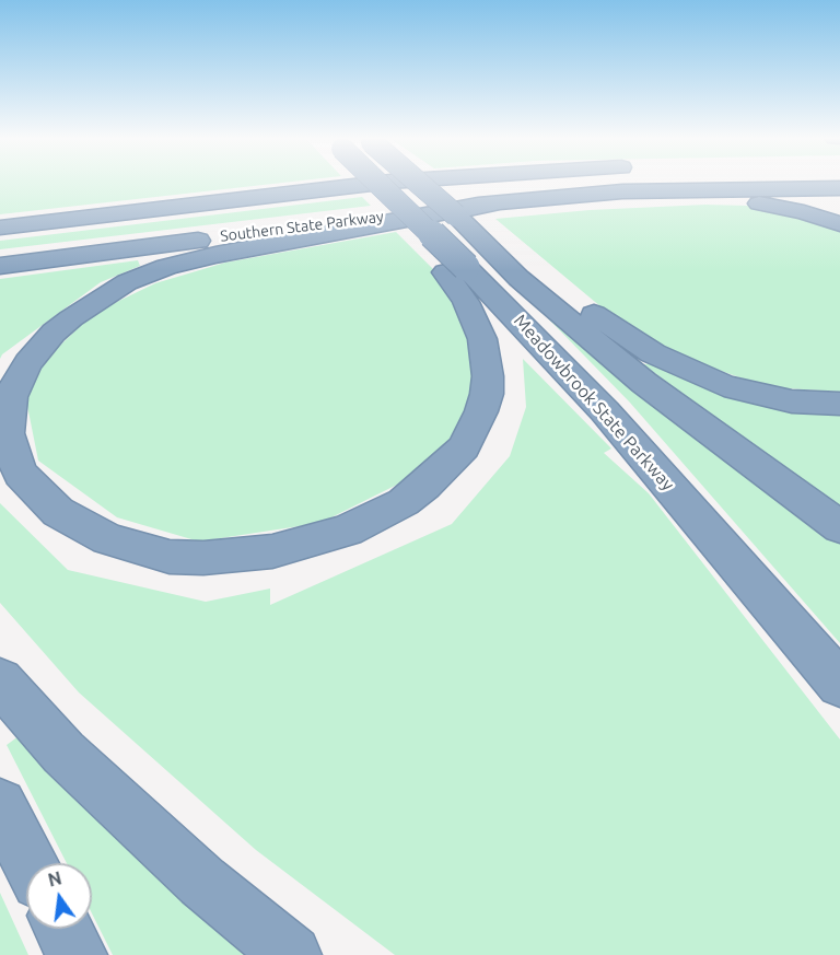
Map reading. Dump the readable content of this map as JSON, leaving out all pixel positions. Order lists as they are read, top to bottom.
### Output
{
  "streets": {
    "highway": ["Southern State Parkway", "Meadowbrook State Parkway"]
  },
  "north": "top"
}
